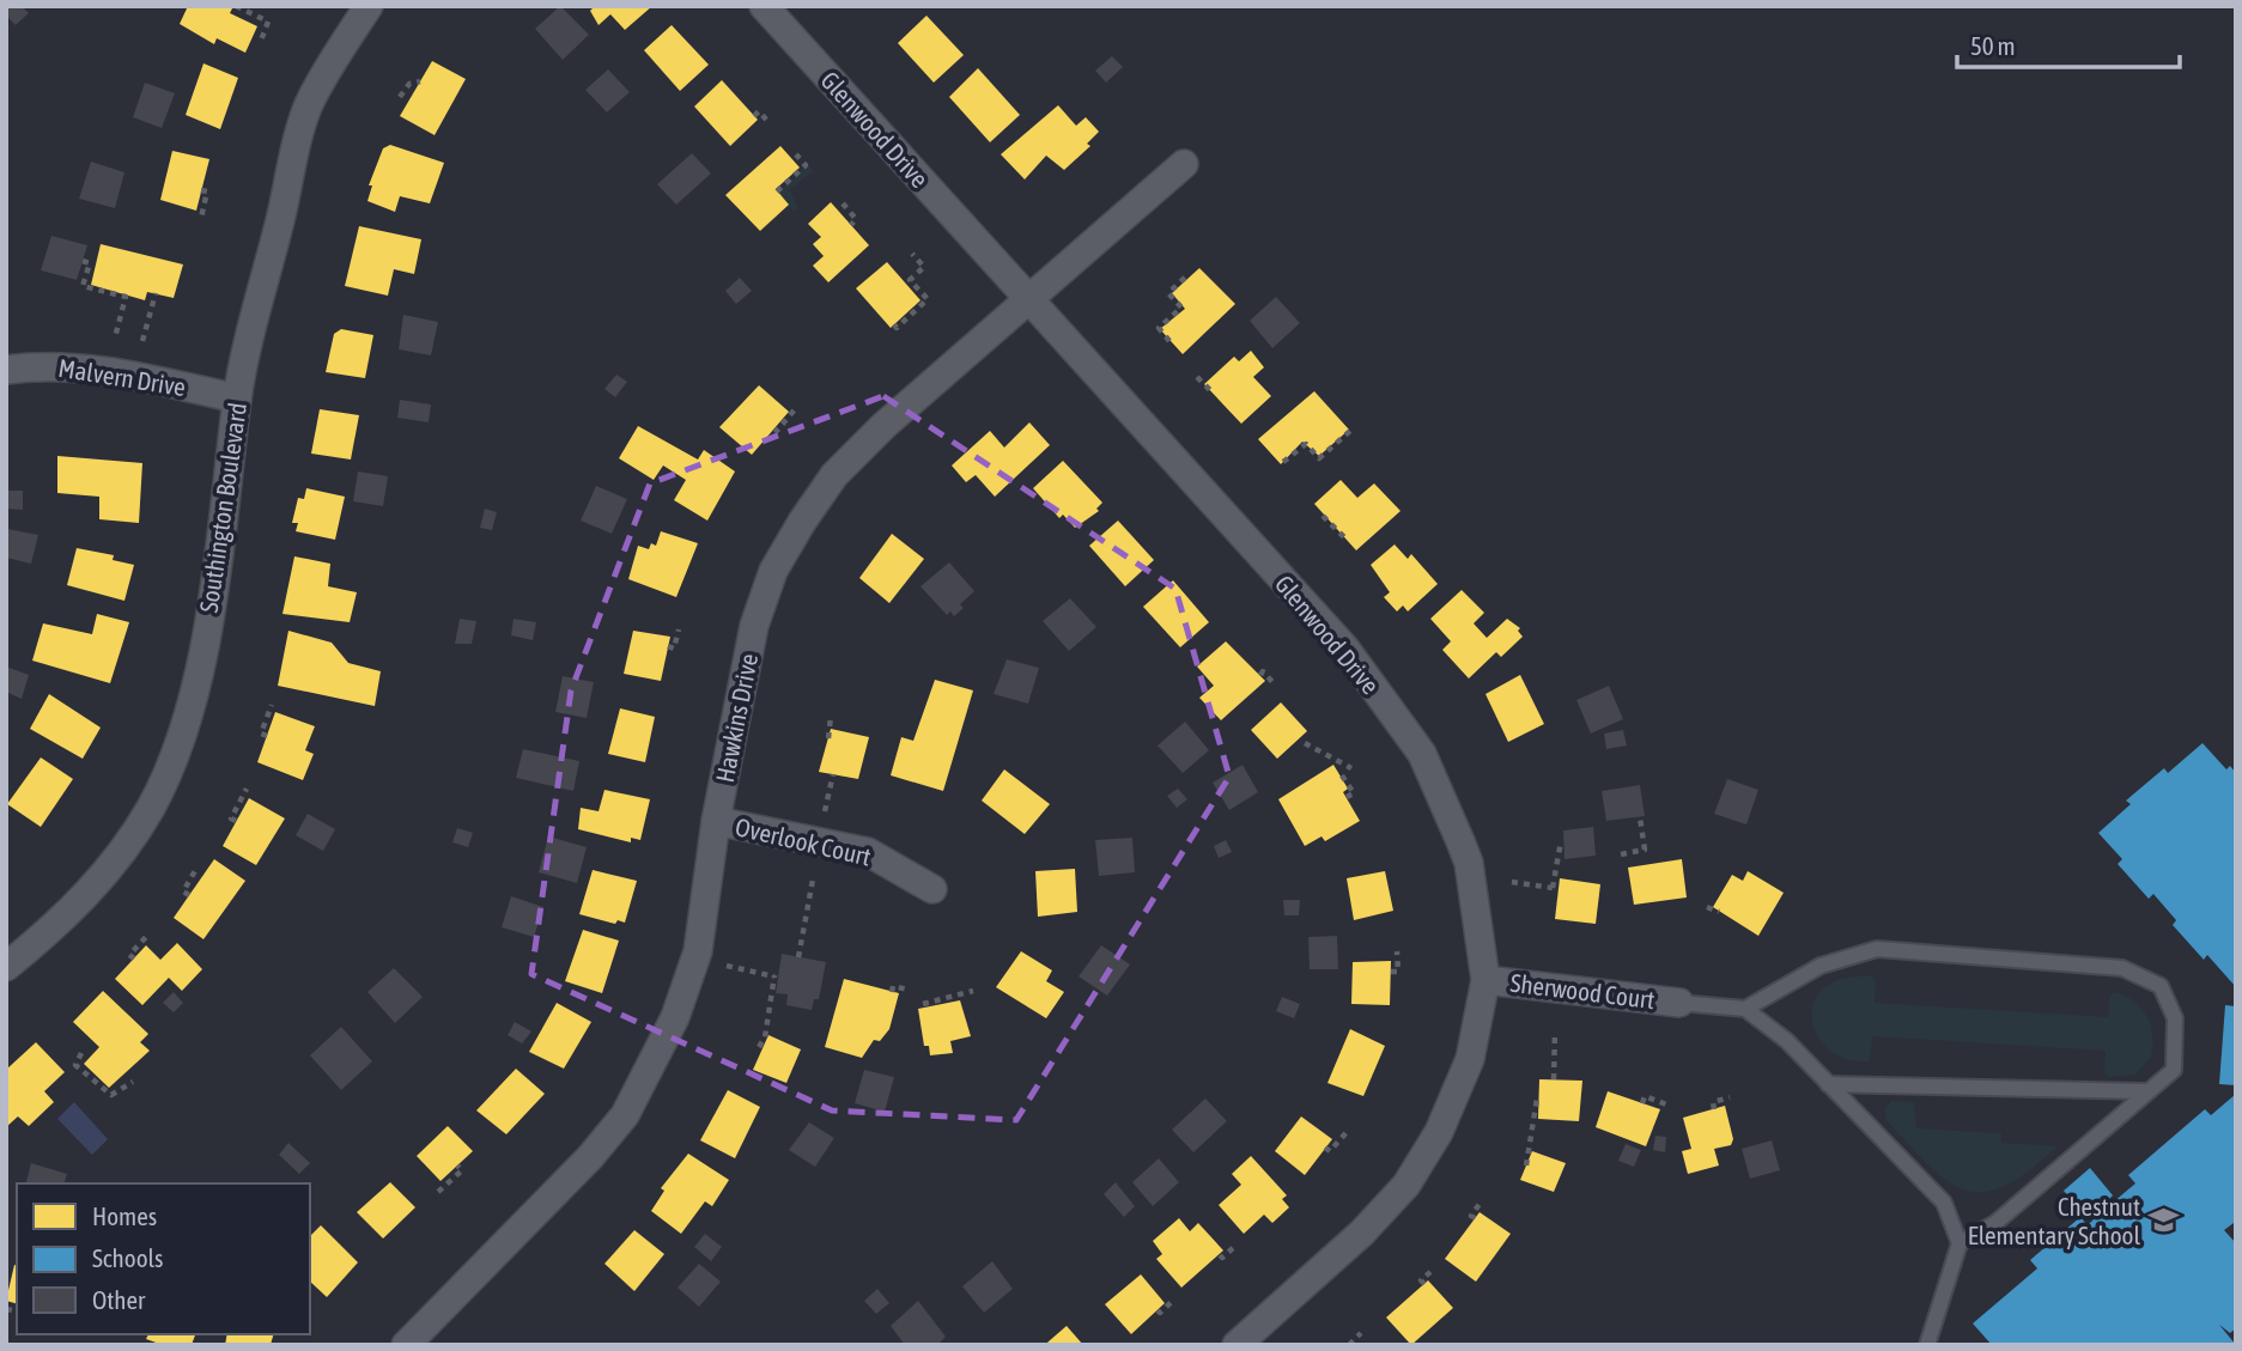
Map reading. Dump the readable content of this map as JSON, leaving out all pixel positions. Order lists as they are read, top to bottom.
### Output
{
  "streets": {
    "street": [
      "Glenwood Drive",
      "Malvern Drive",
      "Southington Boulevard",
      "Hawkins Drive",
      "Overlook Court",
      "Sherwood Court"
    ]
  },
  "crossings": [
    ["Glenwood Drive", "Hawkins Drive"],
    ["Glenwood Drive", "Sherwood Court"],
    ["Malvern Drive", "Southington Boulevard"],
    ["Hawkins Drive", "Overlook Court"]
  ],
  "places": {
    "school or university": ["Chestnut Elementary School"]
  },
  "legend": ["Homes", "Schools", "Other"],
  "scale_bar": "50 m"
}
